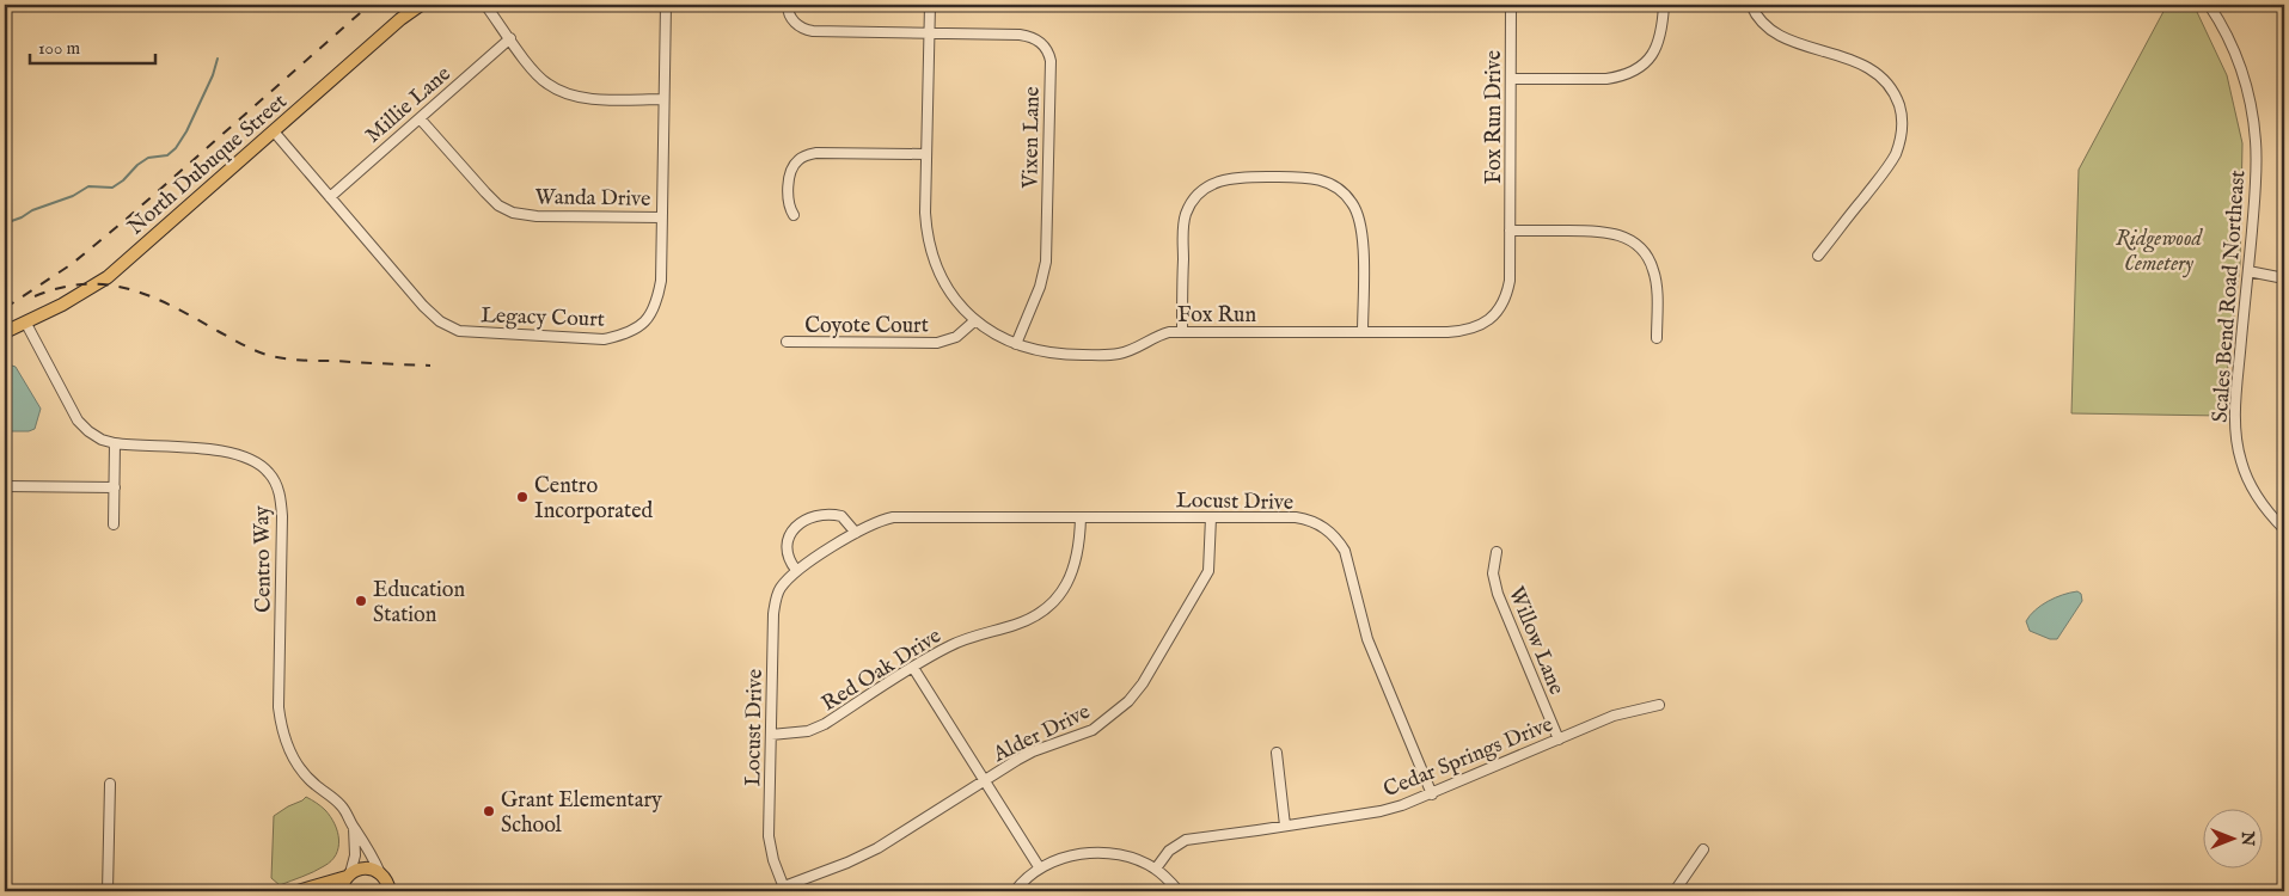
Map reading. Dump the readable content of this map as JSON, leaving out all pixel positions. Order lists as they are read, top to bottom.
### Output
{
  "streets": {
    "main road": ["North Dubuque Street"],
    "street": [
      "Millie Lane",
      "Fox Run Drive",
      "Vixen Lane",
      "Wanda Drive",
      "Scales Bend Road Northeast",
      "Fox Run",
      "Legacy Court",
      "Coyote Court",
      "Locust Drive",
      "Centro Way",
      "Willow Lane",
      "Red Oak Drive",
      "Alder Drive",
      "Cedar Springs Drive"
    ]
  },
  "crossings": [
    ["Millie Lane", "Wanda Drive"],
    ["Millie Lane", "Legacy Court"],
    ["Fox Run Drive", "Fox Run"],
    ["Vixen Lane", "Fox Run"],
    ["North Dubuque Street", "Legacy Court"],
    ["North Dubuque Street", "Centro Way"],
    ["Wanda Drive", "Legacy Court"],
    ["Fox Run", "Coyote Court"],
    ["Locust Drive", "Red Oak Drive"],
    ["Locust Drive", "Alder Drive"],
    ["Locust Drive", "Cedar Springs Drive"],
    ["Willow Lane", "Cedar Springs Drive"]
  ],
  "parks": ["Ridgewood Cemetery"],
  "places": ["Centro Incorporated", "Education Station", "Grant Elementary School"],
  "scale_bar": "100 m",
  "north": "right"
}
